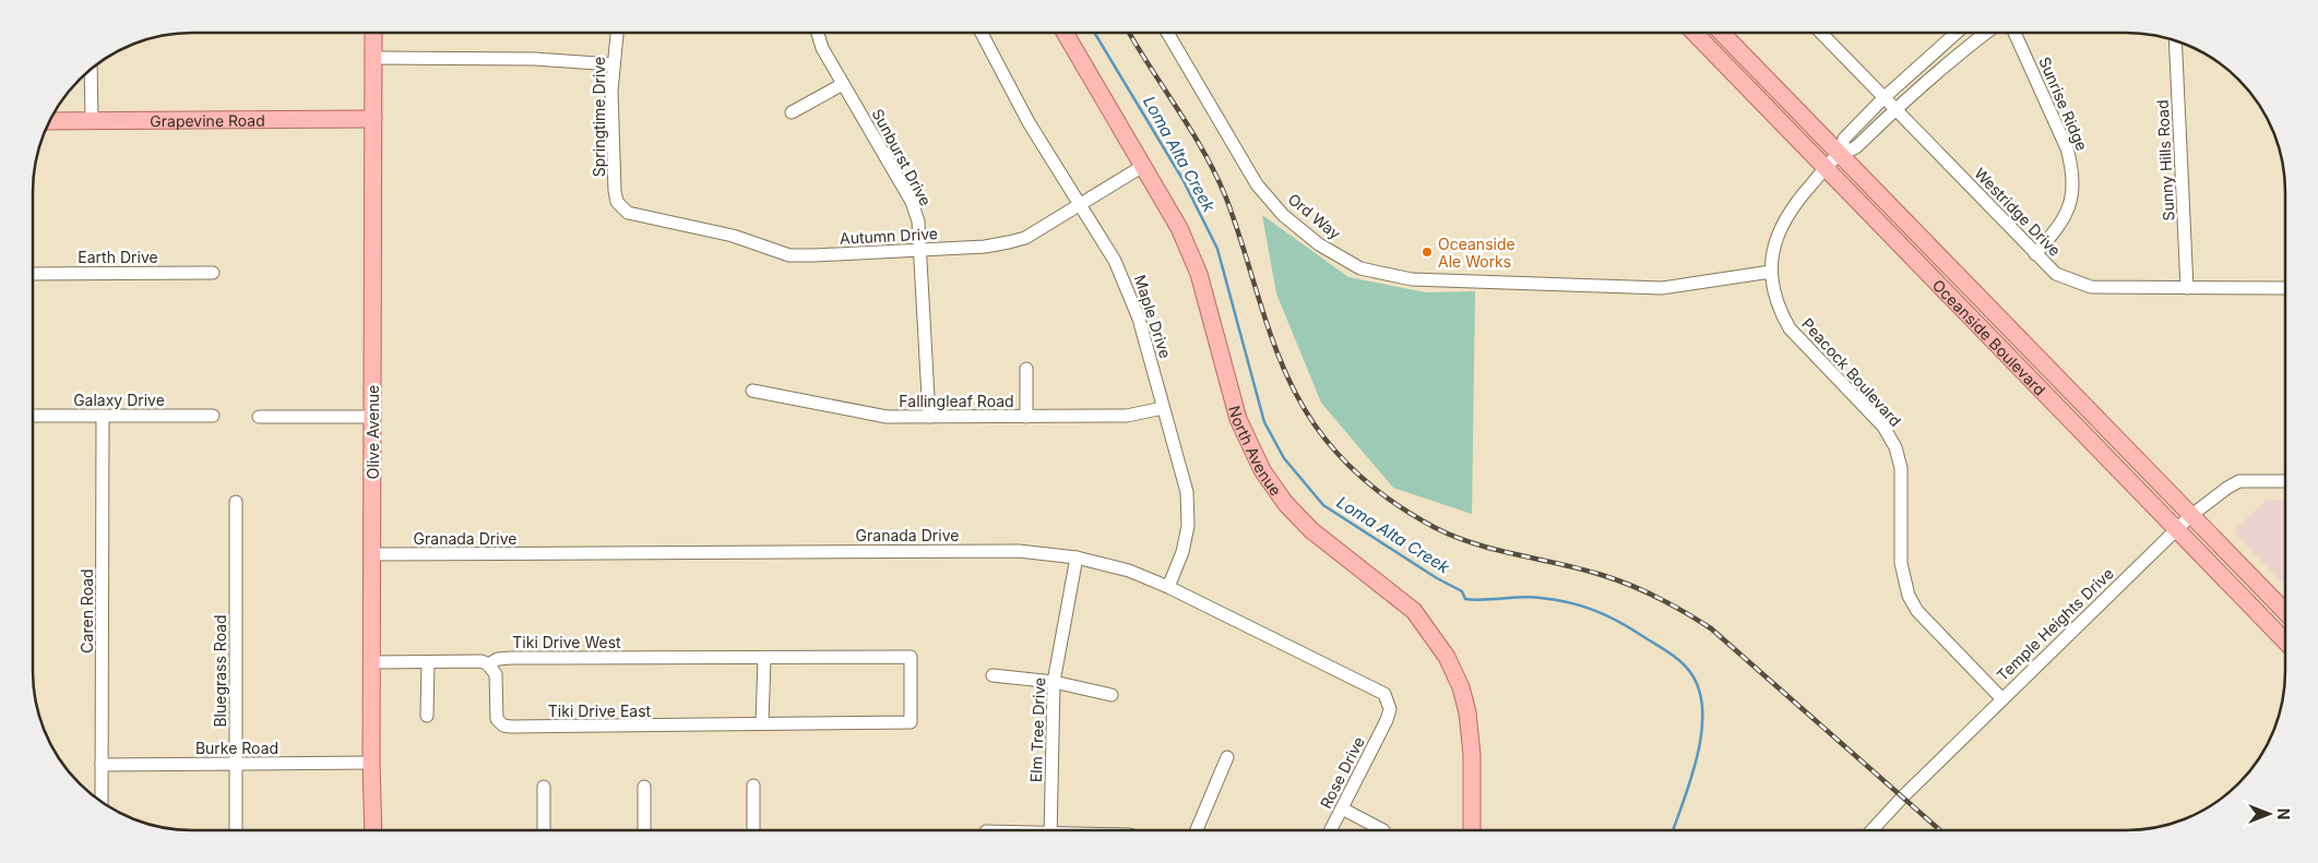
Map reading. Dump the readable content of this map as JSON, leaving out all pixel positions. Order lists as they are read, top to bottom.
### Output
{
  "streets": {
    "main road": [
      "Grapevine Road",
      "Oceanside Boulevard",
      "Olive Avenue",
      "North Avenue"
    ],
    "street": [
      "Sunrise Ridge",
      "Springtime Drive",
      "Sunburst Drive",
      "Sunny Hills Road",
      "Westridge Drive",
      "Ord Way",
      "Autumn Drive",
      "Earth Drive",
      "Maple Drive",
      "Peacock Boulevard",
      "Galaxy Drive",
      "Fallingleaf Road",
      "Granada Drive",
      "Caren Road",
      "Temple Heights Drive",
      "Tiki Drive West",
      "Bluegrass Road",
      "Tiki Drive East",
      "Elm Tree Drive",
      "Burke Road",
      "Rose Drive"
    ]
  },
  "crossings": [
    ["Sunrise Ridge", "Westridge Drive"],
    ["Springtime Drive", "Autumn Drive"],
    ["Grapevine Road", "Olive Avenue"],
    ["Sunburst Drive", "Autumn Drive"],
    ["Sunburst Drive", "Fallingleaf Road"],
    ["Sunny Hills Road", "Westridge Drive"],
    ["Westridge Drive", "Peacock Boulevard"],
    ["Ord Way", "Peacock Boulevard"],
    ["Autumn Drive", "Maple Drive"],
    ["Autumn Drive", "North Avenue"],
    ["Maple Drive", "Fallingleaf Road"],
    ["Maple Drive", "Granada Drive"],
    ["Oceanside Boulevard", "Peacock Boulevard"],
    ["Oceanside Boulevard", "Temple Heights Drive"],
    ["Peacock Boulevard", "Temple Heights Drive"],
    ["Galaxy Drive", "Caren Road"],
    ["Olive Avenue", "Granada Drive"],
    ["Olive Avenue", "Tiki Drive West"],
    ["Olive Avenue", "Burke Road"],
    ["Granada Drive", "Elm Tree Drive"],
    ["Granada Drive", "Rose Drive"],
    ["Caren Road", "Burke Road"],
    ["Tiki Drive West", "Tiki Drive East"],
    ["Bluegrass Road", "Burke Road"]
  ],
  "water": ["Loma Alta Creek"],
  "places": ["Oceanside Ale Works"],
  "north": "right"
}
